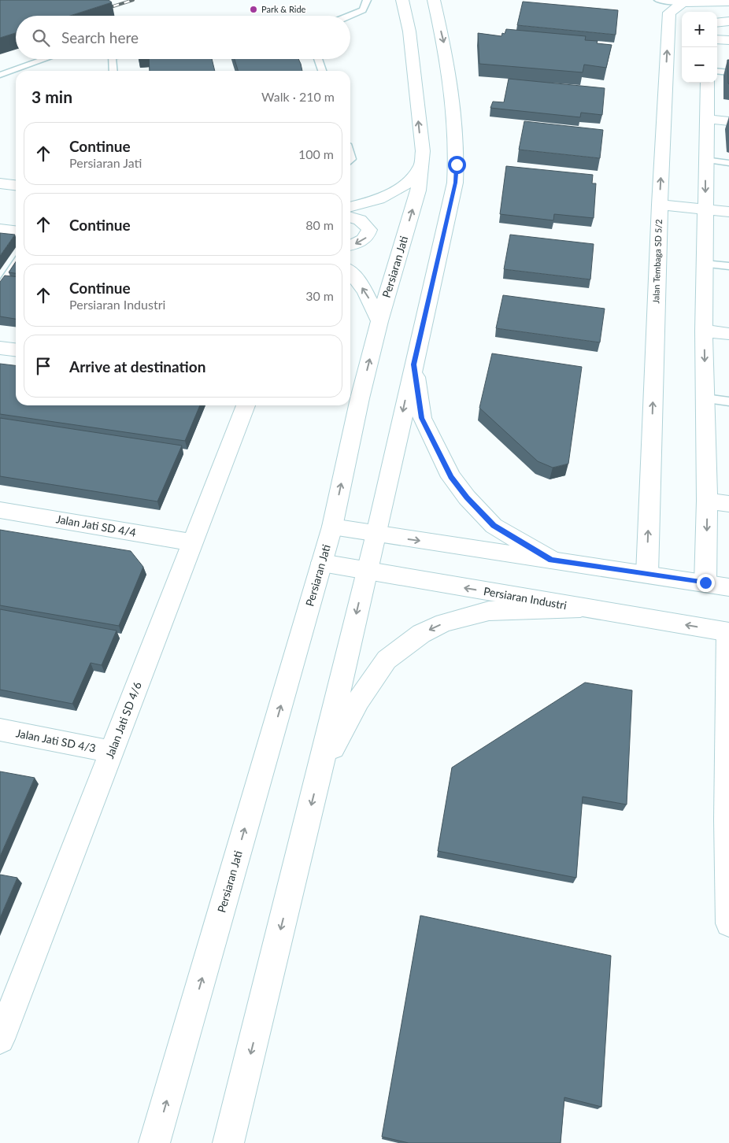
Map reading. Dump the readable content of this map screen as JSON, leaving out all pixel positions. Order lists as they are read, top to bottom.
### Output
{
  "streets": {
    "street": [
      "Jalan Tembaga SD 5/2",
      "Persiaran Jati",
      "Jalan Jati SD 4/4",
      "Persiaran Industri",
      "Jalan Jati SD 4/6",
      "Jalan Jati SD 4/3"
    ]
  },
  "crossings": [
    ["Persiaran Jati", "Persiaran Industri"],
    ["Jalan Jati SD 4/4", "Jalan Jati SD 4/6"],
    ["Jalan Jati SD 4/6", "Jalan Jati SD 4/3"]
  ],
  "places": ["Park & Ride"],
  "page": {
    "map_buttons": ["+", "−"],
    "search": "Search here",
    "heading": ["3 min", "Walk · 210 m"],
    "list": [
      ["Continue", "Persiaran Jati", "100 m"],
      ["Continue", "80 m"],
      ["Continue", "Persiaran Industri", "30 m"],
      "Arrive at destination"
    ]
  }
}
